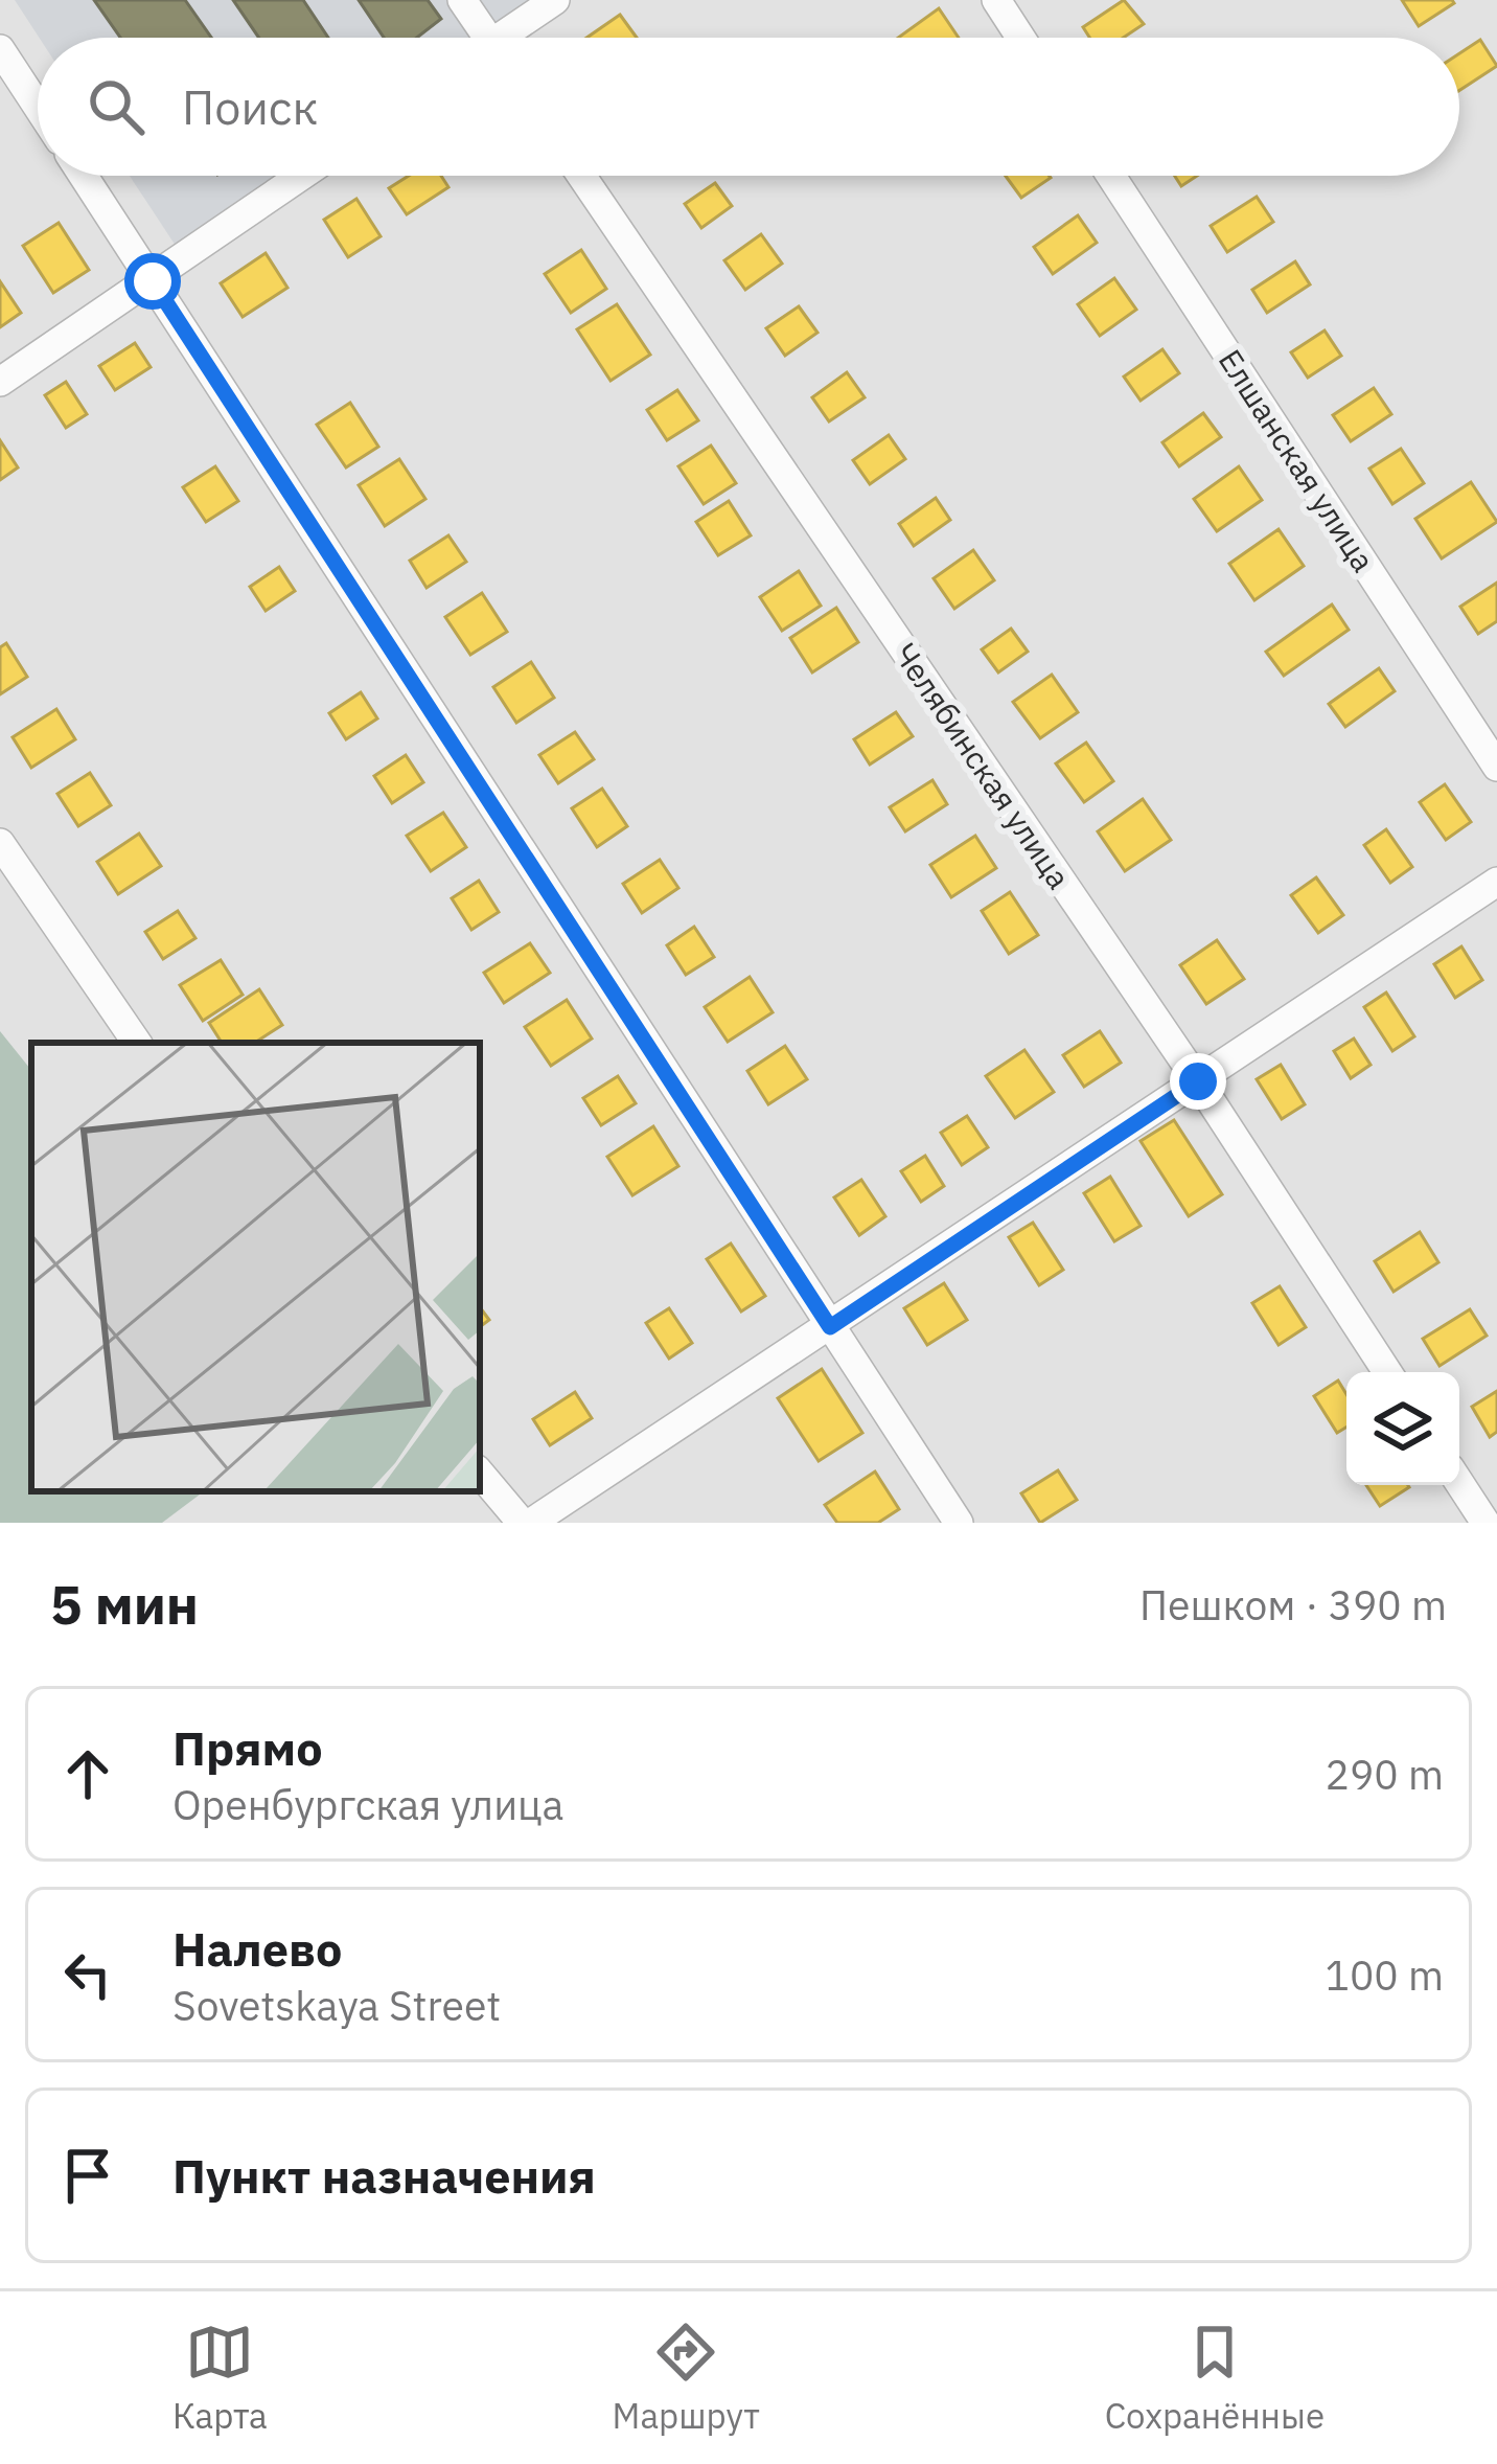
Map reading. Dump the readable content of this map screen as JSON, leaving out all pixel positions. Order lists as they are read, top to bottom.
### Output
{
  "streets": {
    "street": ["Елшанская улица", "Челябинская улица"]
  },
  "page": {
    "search": "Поиск",
    "heading": ["5 мин", "Пешком · 390 m"],
    "list": [
      ["Прямо", "Оренбургская улица", "290 m"],
      ["Налево", "Sovetskaya Street", "100 m"],
      "Пункт назначения"
    ],
    "nav": ["Карта", "Маршрут", "Сохранённые"]
  }
}
